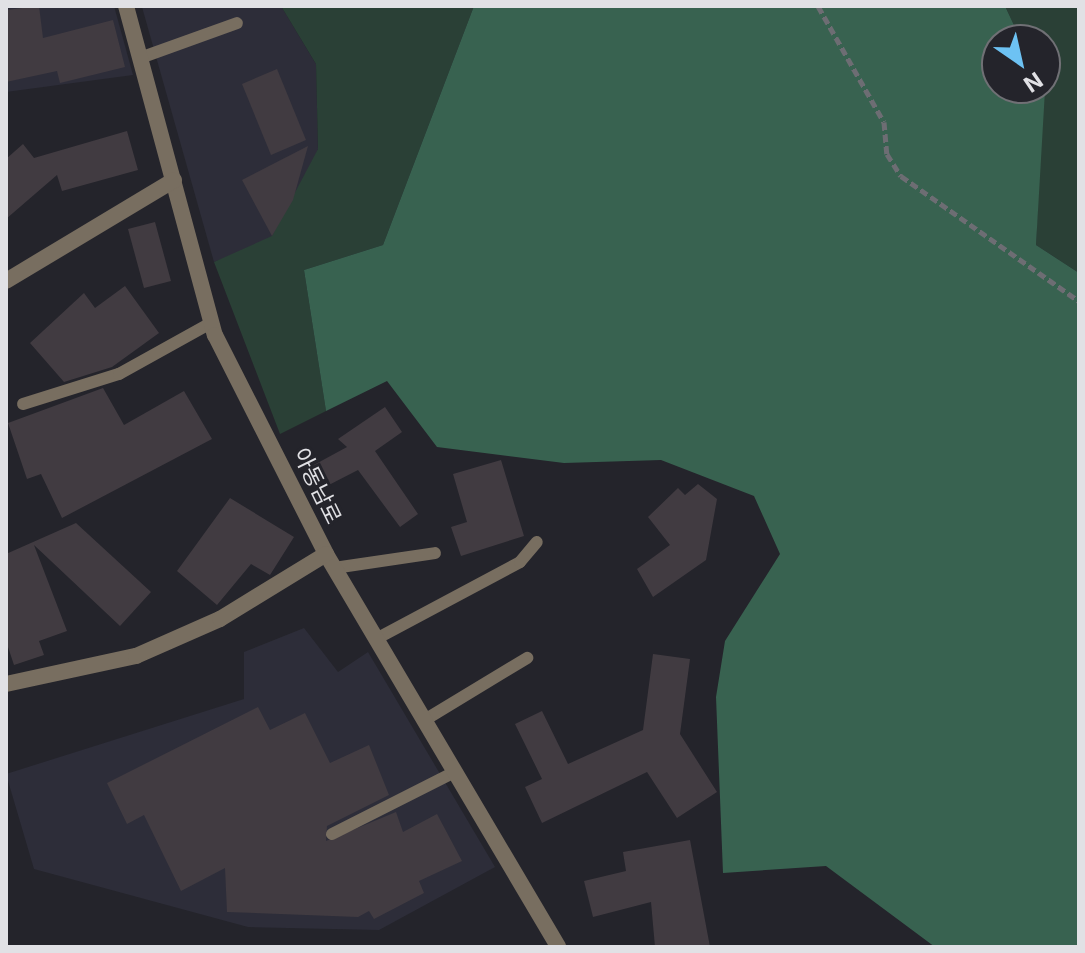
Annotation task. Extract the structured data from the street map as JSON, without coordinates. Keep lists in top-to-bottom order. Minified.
{"streets":{"street":["아동남로"]},"north":"bottom right"}
